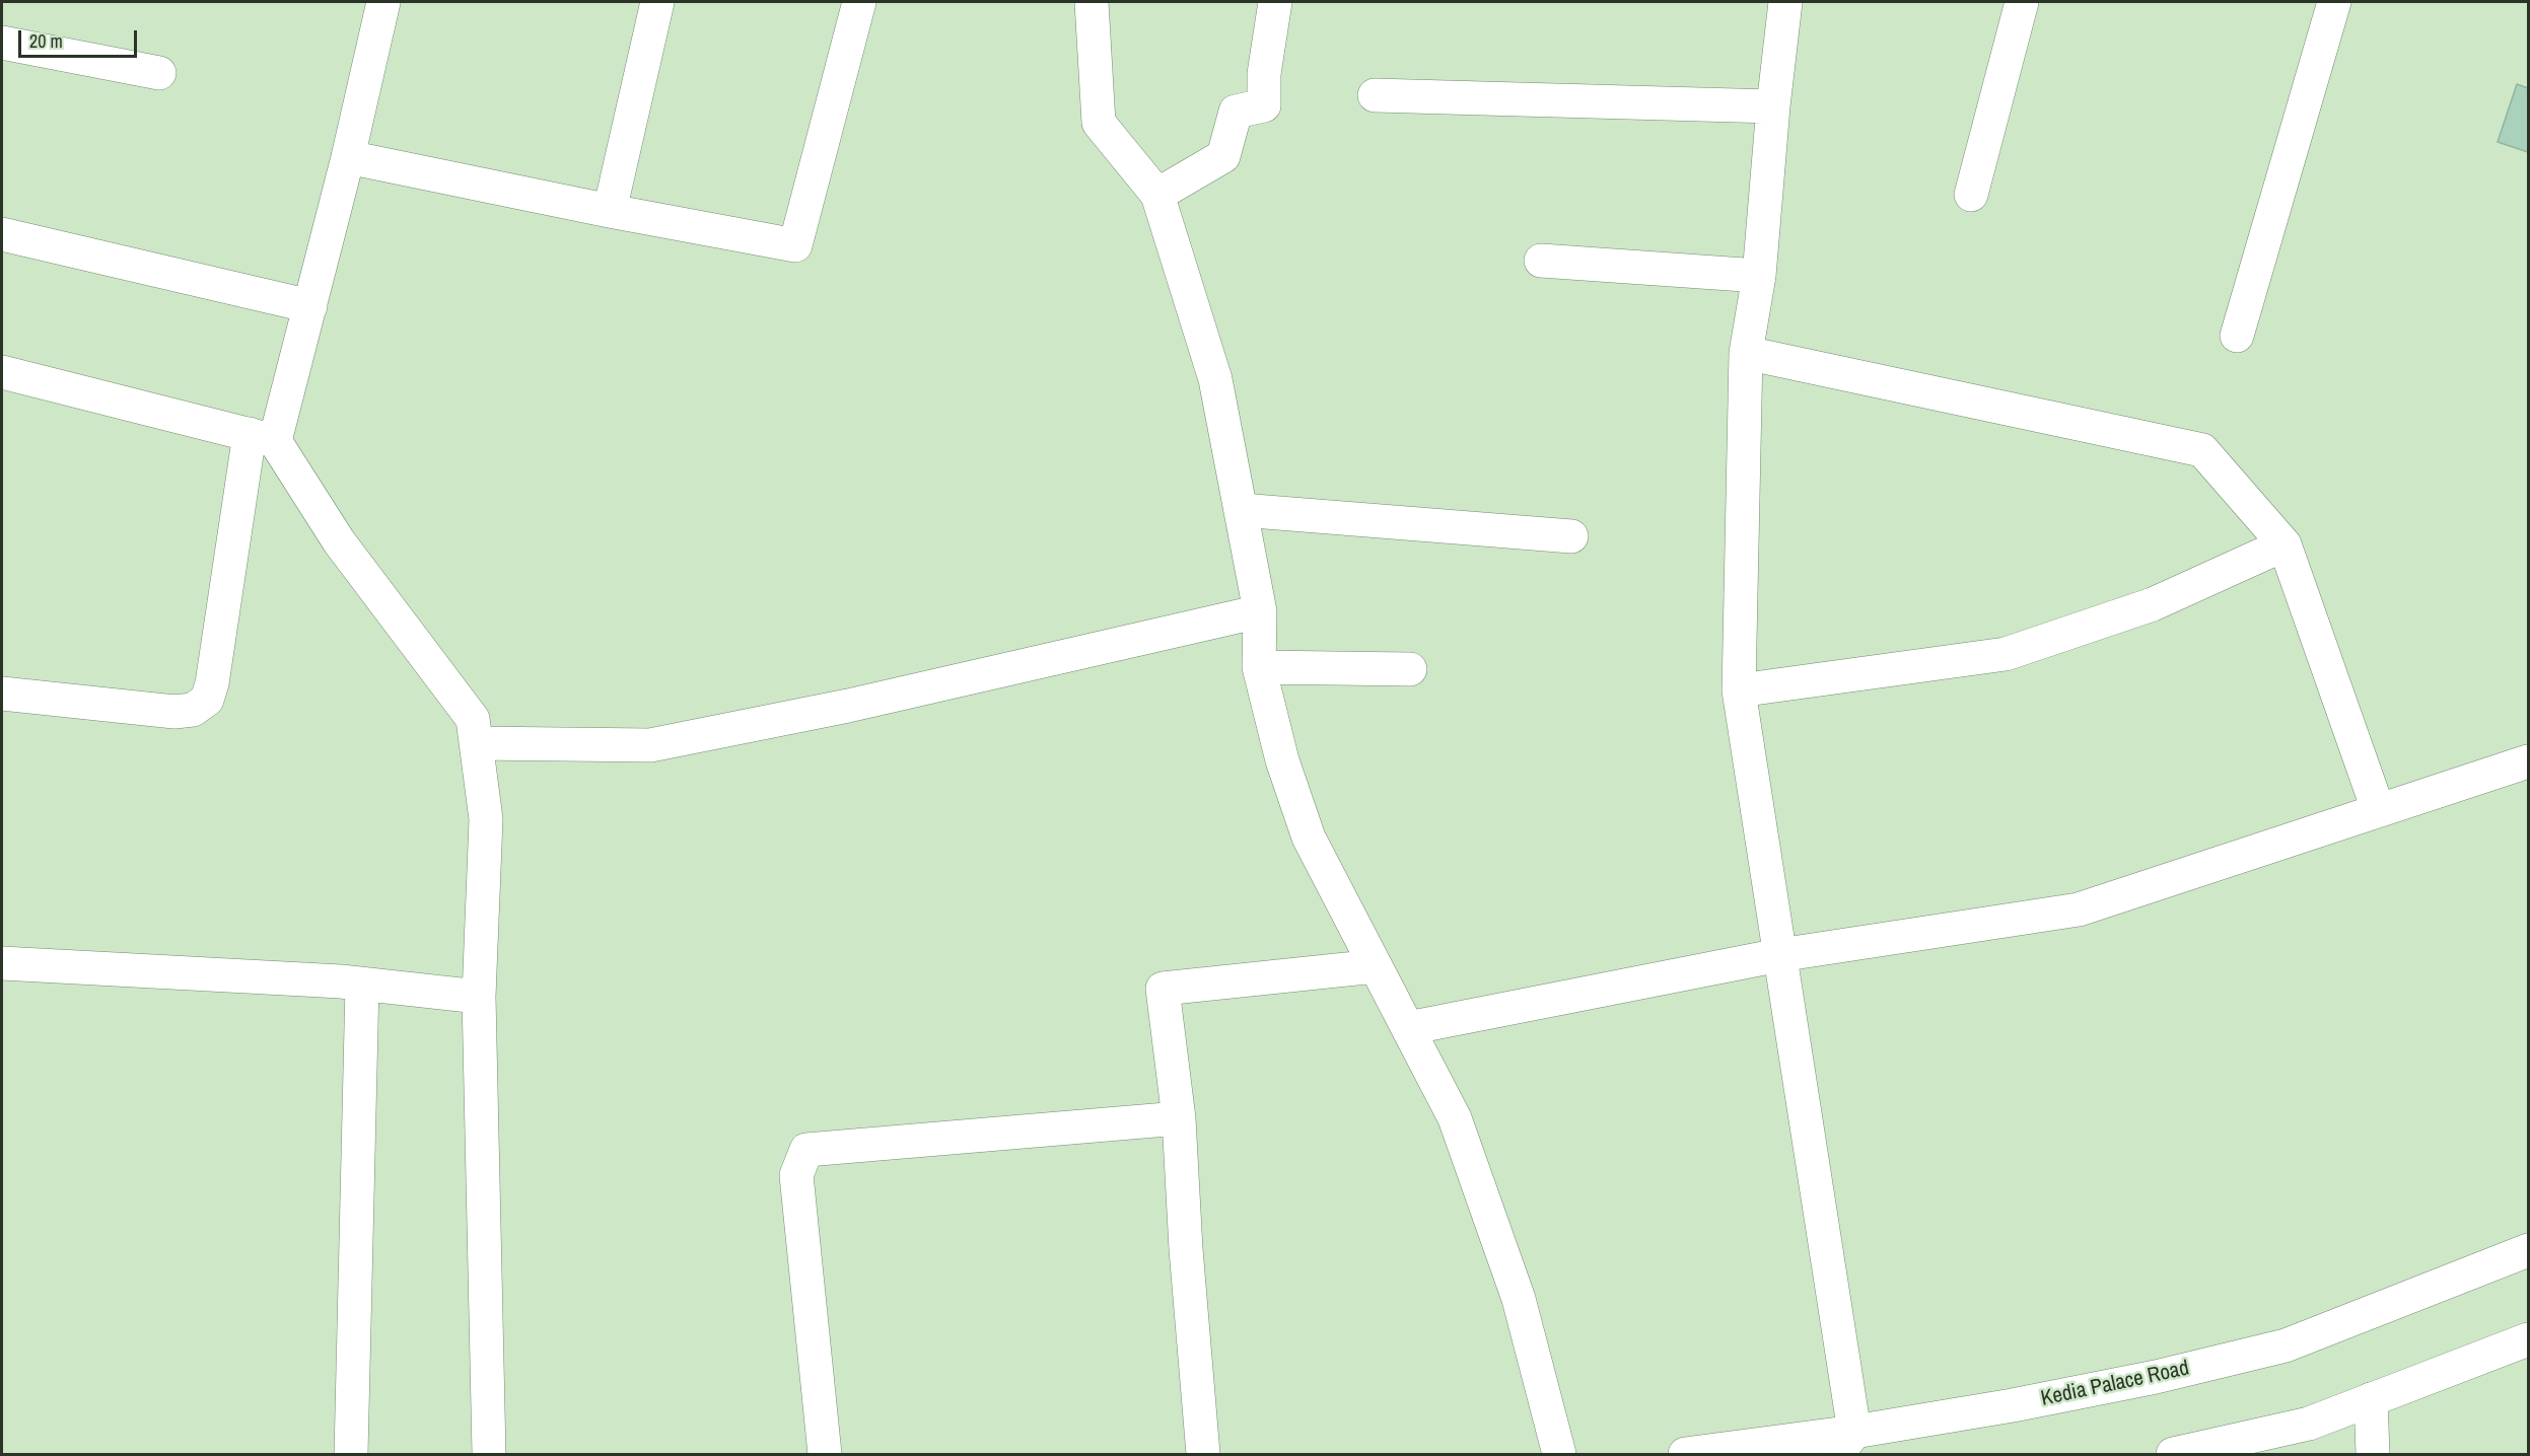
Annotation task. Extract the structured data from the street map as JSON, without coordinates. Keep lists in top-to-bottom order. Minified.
{"streets":{"street":["Kedia Palace Road"]},"scale_bar":"20 m"}
